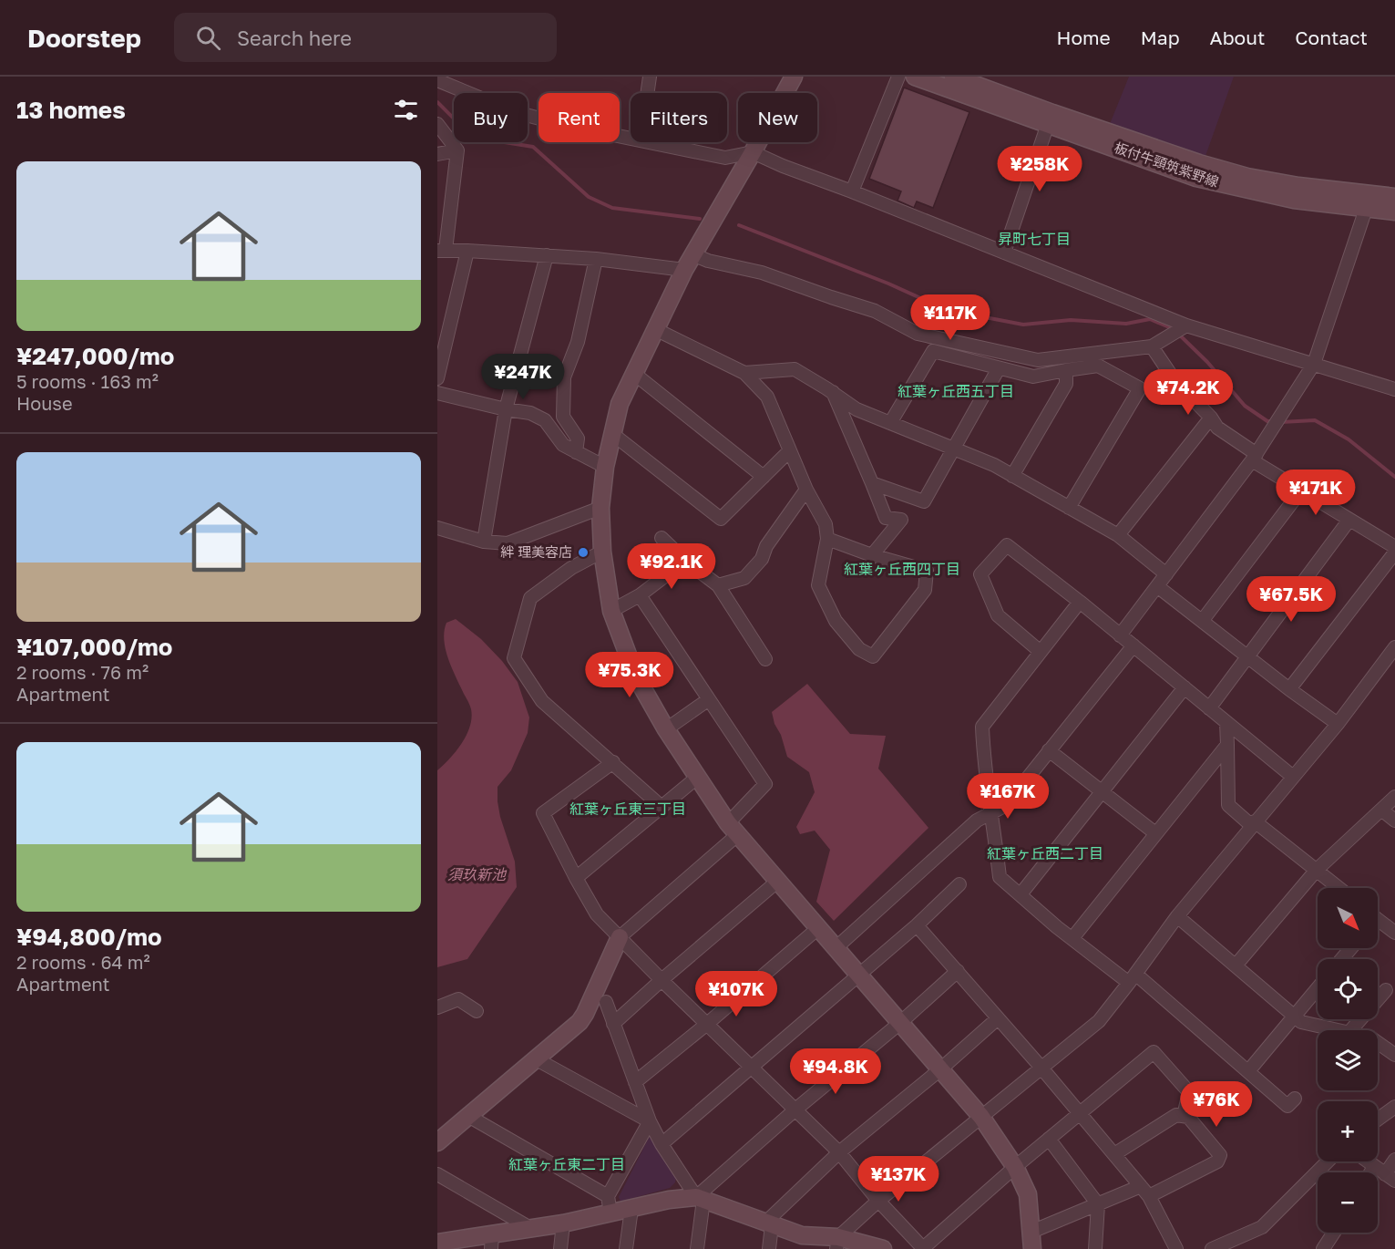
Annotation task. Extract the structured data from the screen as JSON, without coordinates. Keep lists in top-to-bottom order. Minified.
{"streets":{"street":["板付牛頸筑紫野線"]},"districts":["昇町七丁目","紅葉ヶ丘西五丁目","紅葉ヶ丘西四丁目","紅葉ヶ丘東三丁目","紅葉ヶ丘西二丁目","紅葉ヶ丘東二丁目"],"water":["須玖新池"],"places":["絆 理美容店"],"north":"bottom right","page":{"header":"Doorstep","search":"Search here","nav":["Home","Map","About","Contact"],"heading":"13 homes","chip":["Buy","Rent","Filters","New"],"list":[{"name":"¥247,000/mo","note":"5 rooms · 163 m² · House"},{"name":"¥107,000/mo","note":"2 rooms · 76 m² · Apartment"},{"name":"¥94,800/mo","note":"2 rooms · 64 m² · Apartment"}],"price":["¥258K","¥117K","¥247K","¥74.2K","¥171K","¥92.1K","¥67.5K","¥75.3K","¥167K","¥107K","¥94.8K","¥76K","¥137K"],"map_buttons":["+","−"]}}
